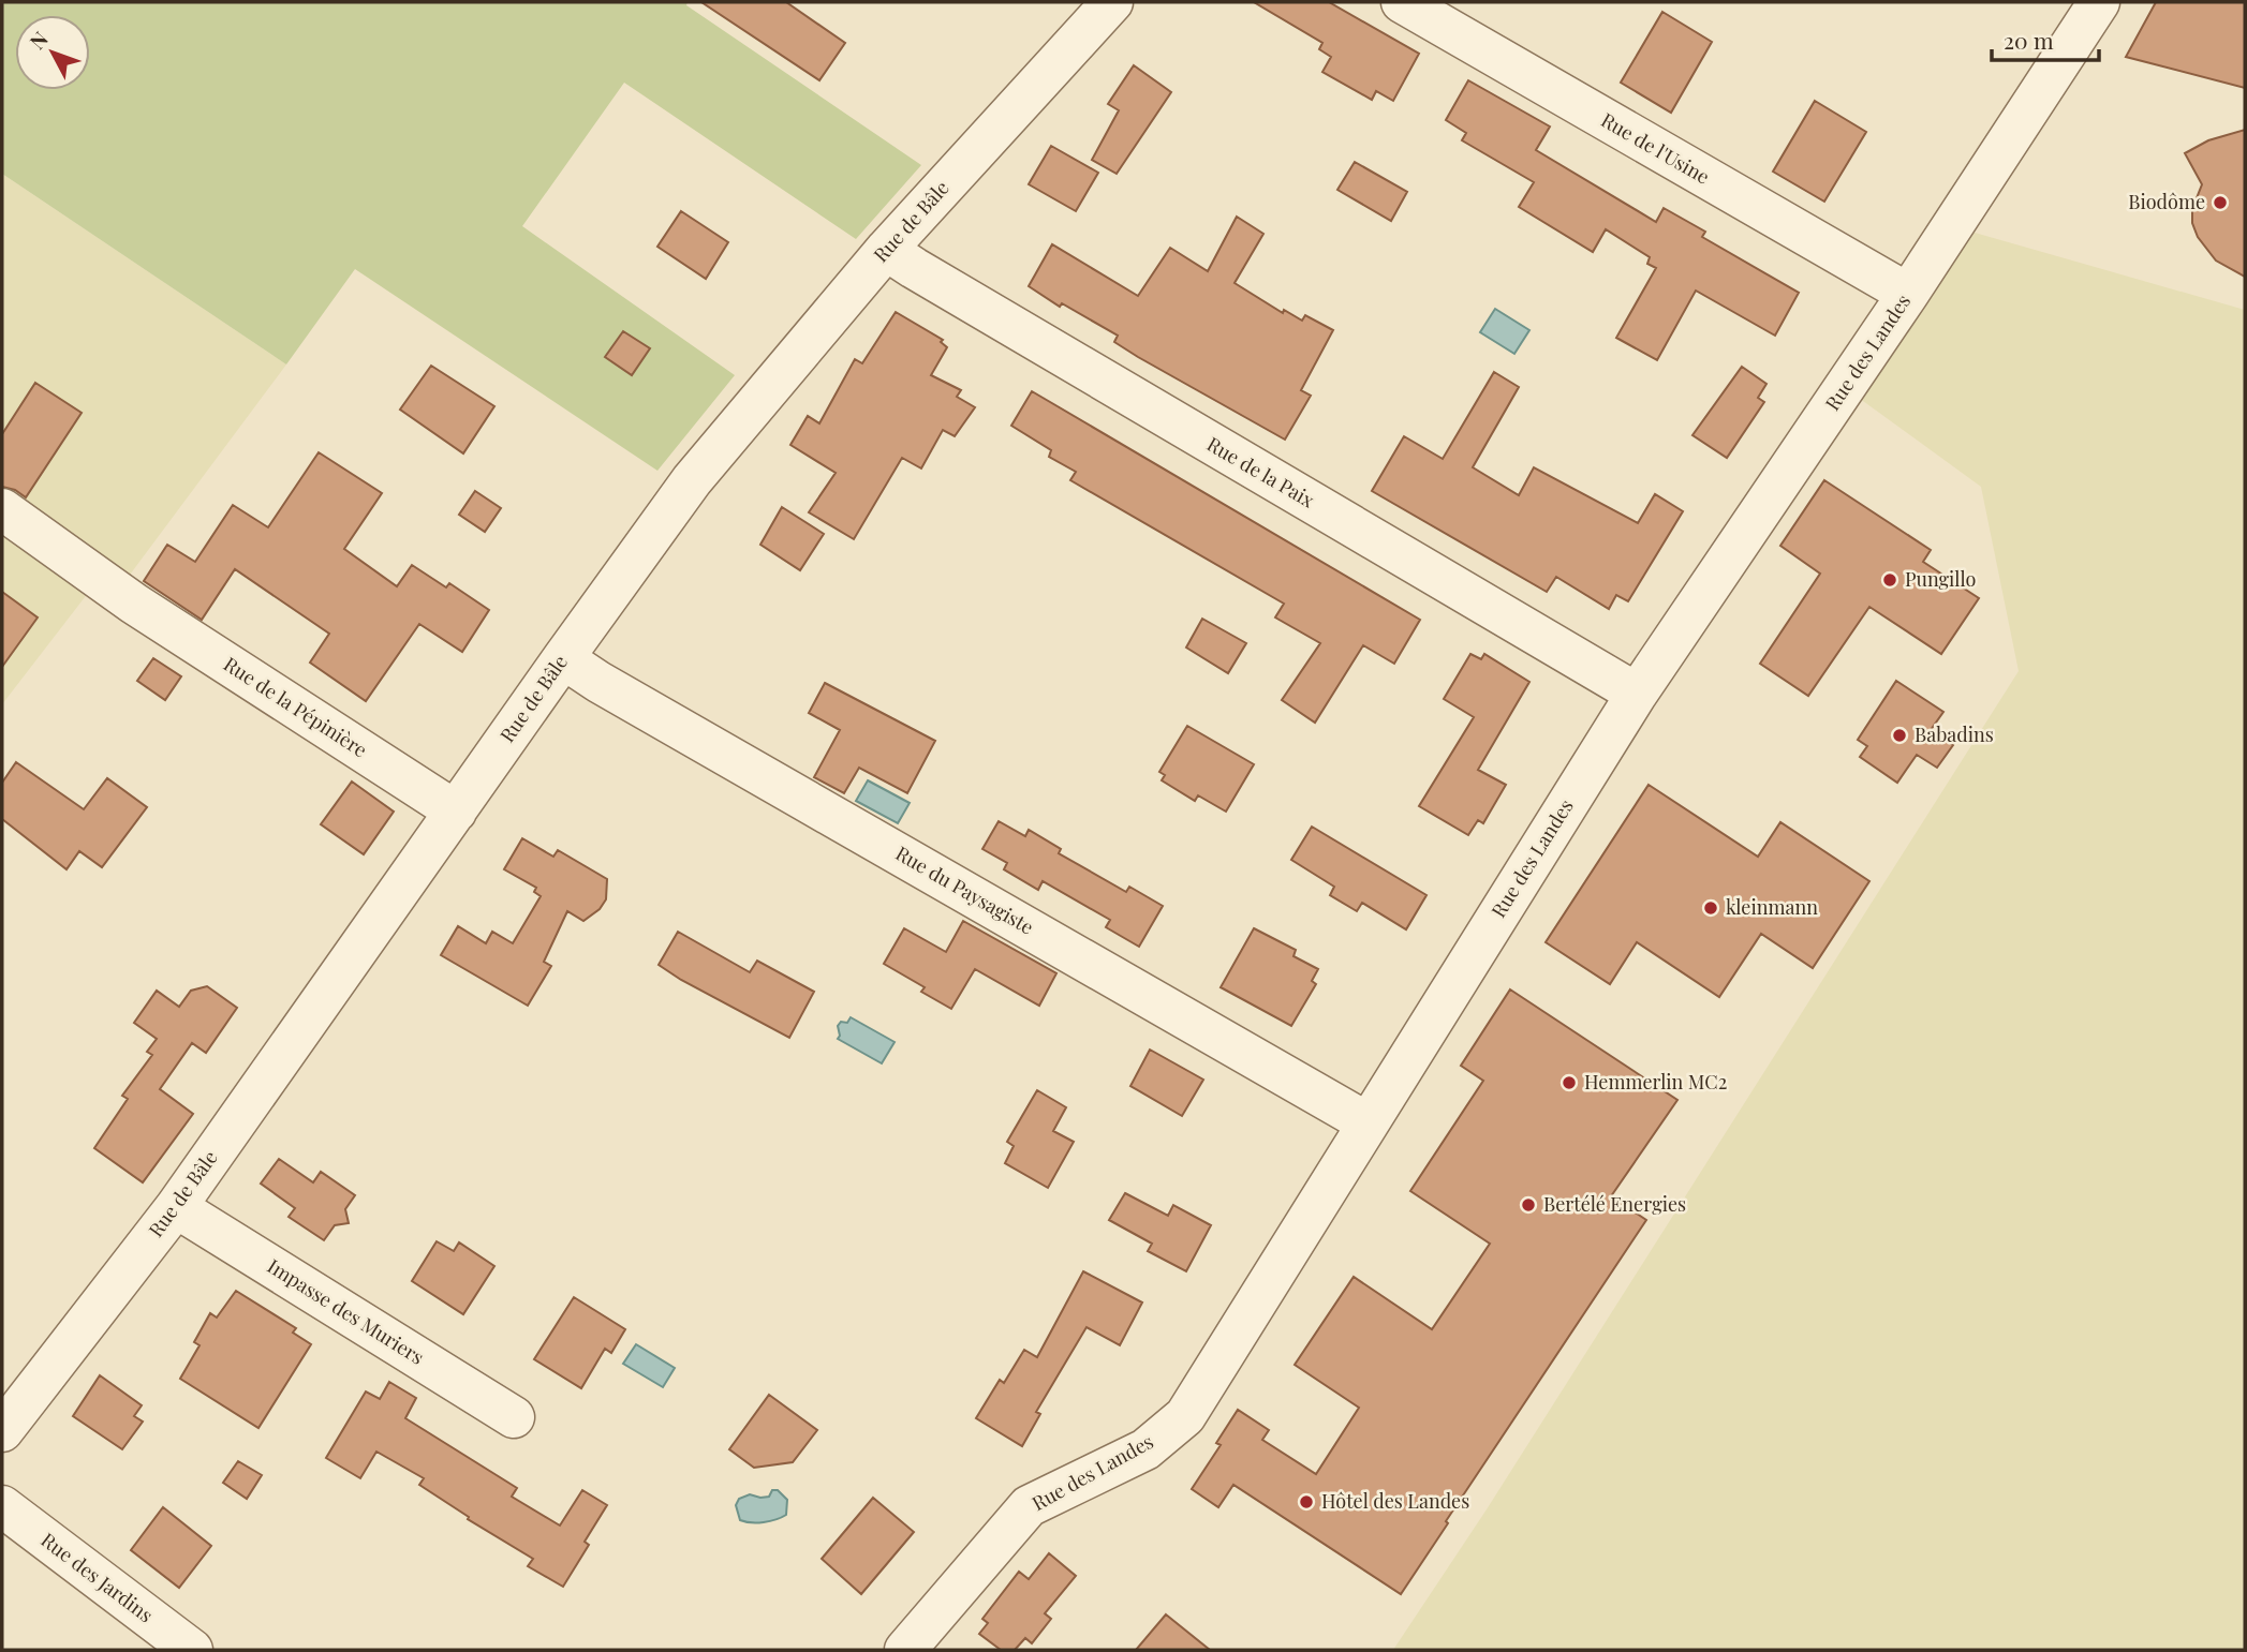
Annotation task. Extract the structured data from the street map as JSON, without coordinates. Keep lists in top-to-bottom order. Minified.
{"streets":{"street":["Rue de l'Usine","Rue de Bâle","Rue des Landes","Rue de la Paix","Rue de la Pépinière","Rue du Paysagiste","Impasse des Muriers","Rue des Jardins"]},"crossings":[["Rue de l'Usine","Rue des Landes"],["Rue de Bâle","Rue de la Paix"],["Rue de Bâle","Rue de la Pépinière"],["Rue de Bâle","Rue du Paysagiste"],["Rue de Bâle","Impasse des Muriers"],["Rue des Landes","Rue de la Paix"],["Rue des Landes","Rue du Paysagiste"]],"places":["Biodôme","Pungillo","Babadins","kleinmann","Hemmerlin MC2","Bertélé Energies","Hôtel des Landes"],"scale_bar":"20 m","north":"top left"}
